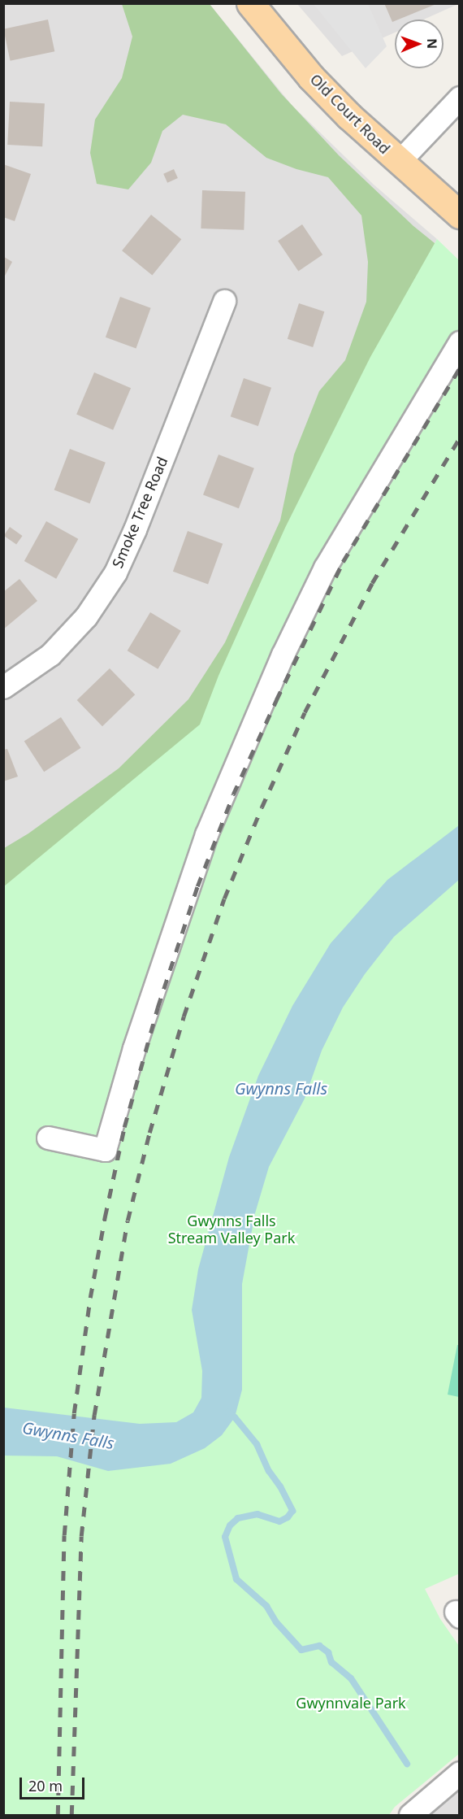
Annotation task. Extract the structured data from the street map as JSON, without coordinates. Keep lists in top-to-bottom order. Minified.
{"streets":{"main road":["Old Court Road"],"street":["Smoke Tree Road"]},"water":["Gwynns Falls"],"parks":["Gwynns Falls Stream Valley Park","Gwynnvale Park"],"scale_bar":"20 m","north":"right"}
